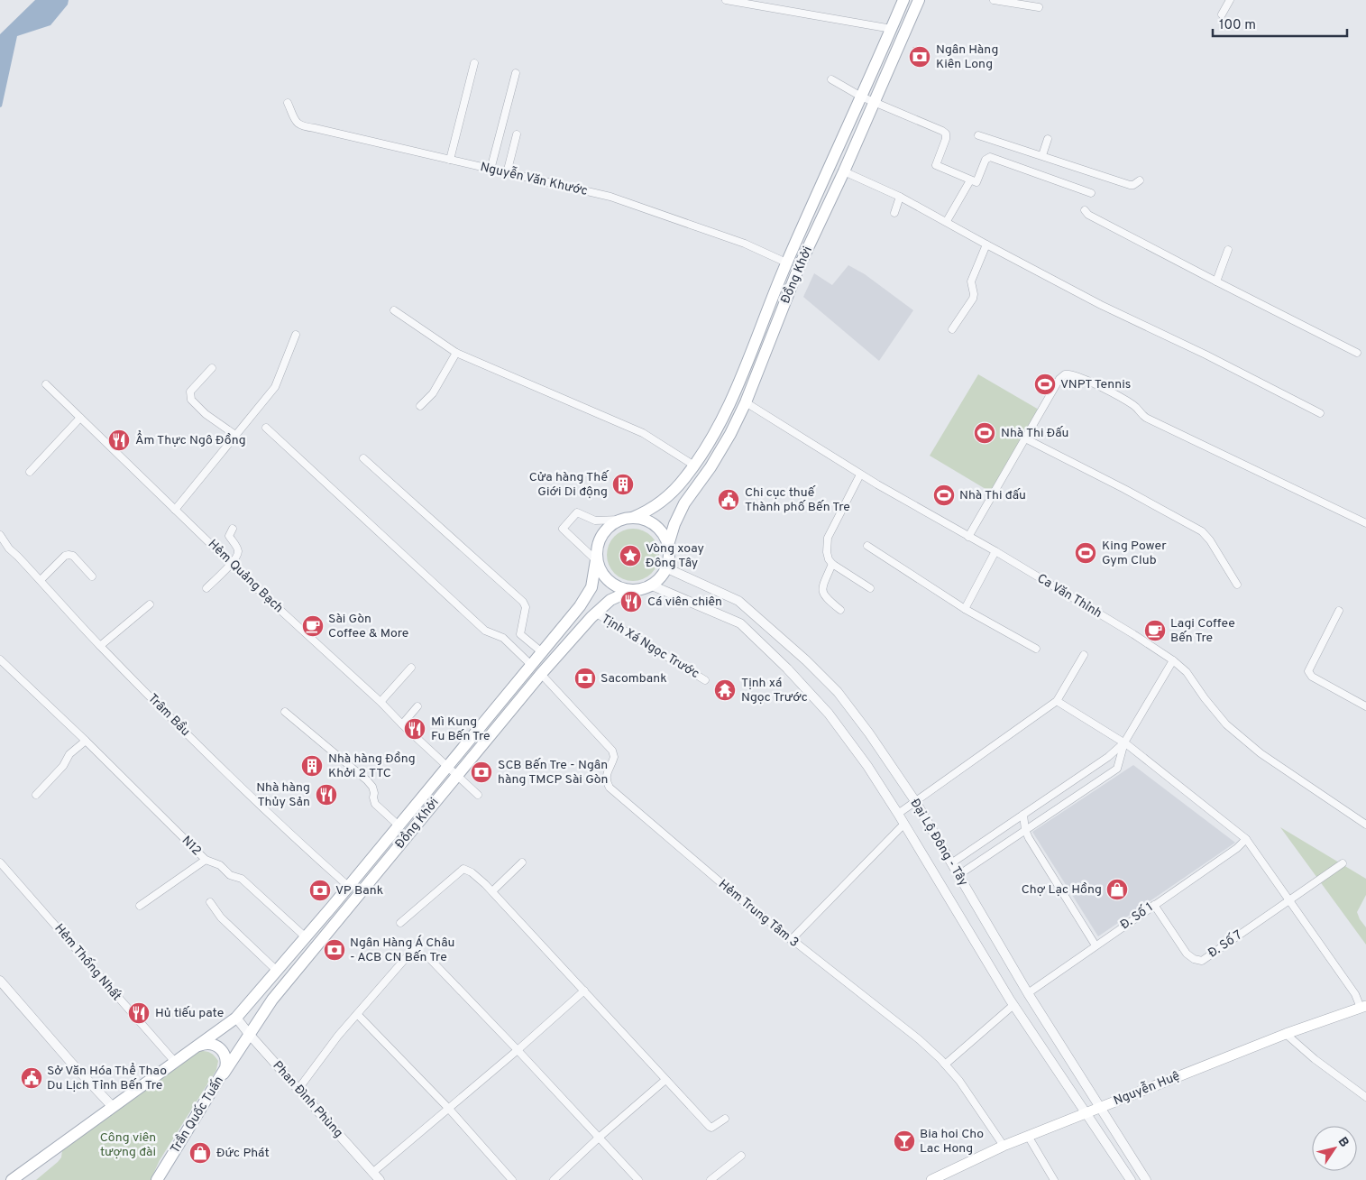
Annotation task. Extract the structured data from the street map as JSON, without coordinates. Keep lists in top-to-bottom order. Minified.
{"streets":{"main road":["Đồng Khởi","Nguyễn Huệ","Trần Quốc Tuấn"],"street":["Nguyễn Văn Khước","Hẻm Quảng Bạch","Ca Văn Thỉnh","Tịnh Xá Ngọc Trước","Trâm Bầu","Đại Lộ Đông - Tây","N12","Hẻm Trung Tâm 3","Đ. Số 1","Đ. Số 7","Hẻm Thống Nhất","Phan Đình Phùng"]},"crossings":[["Nguyễn Văn Khước","Đồng Khởi"],["Đồng Khởi","Hẻm Quảng Bạch"],["Đồng Khởi","Ca Văn Thỉnh"],["Đồng Khởi","Tịnh Xá Ngọc Trước"],["Đồng Khởi","Trâm Bầu"],["Đồng Khởi","Đại Lộ Đông - Tây"],["Đồng Khởi","N12"],["Đồng Khởi","Hẻm Trung Tâm 3"],["Đồng Khởi","Hẻm Thống Nhất"],["Đồng Khởi","Phan Đình Phùng"],["Đồng Khởi","Trần Quốc Tuấn"],["Đại Lộ Đông - Tây","Đ. Số 1"],["Đại Lộ Đông - Tây","Nguyễn Huệ"],["Hẻm Trung Tâm 3","Nguyễn Huệ"],["Đ. Số 1","Đ. Số 7"]],"parks":["Công viên tượng đài"],"places":{"bank":["Ngân Hàng Kiên Long","Sacombank","SCB Bến Tre - Ngân hàng TMCP Sài Gòn","VP Bank","Ngân Hàng Á Châu - ACB CN Bến Tre"],"sports":["VNPT Tennis","Nhà Thi Đấu","Nhà Thi đấu","King Power Gym Club"],"restaurant":["Ẩm Thực Ngô Đồng","Cá viên chiên","Mì Kung Fu Bến Tre","Nhà hàng Thủy Sản","Hủ tiếu pate"],"building":["Cửa hàng Thế Giới Di động","Nhà hàng Đồng Khởi 2 TTC"],"public building":["Chi cục thuế Thành phố Bến Tre","Sở Văn Hóa Thể Thao Du Lịch Tỉnh Bến Tre"],"place":["Vòng xoay Đông Tây"],"cafe":["Sài Gòn Coffee & More","Lagi Coffee Bến Tre"],"temple":["Tịnh xá Ngọc Trước"],"shop":["Chợ Lạc Hồng","Đức Phát"],"bar":["Bia hoi Cho Lac Hong"]},"scale_bar":"100 m","north":"top right"}
